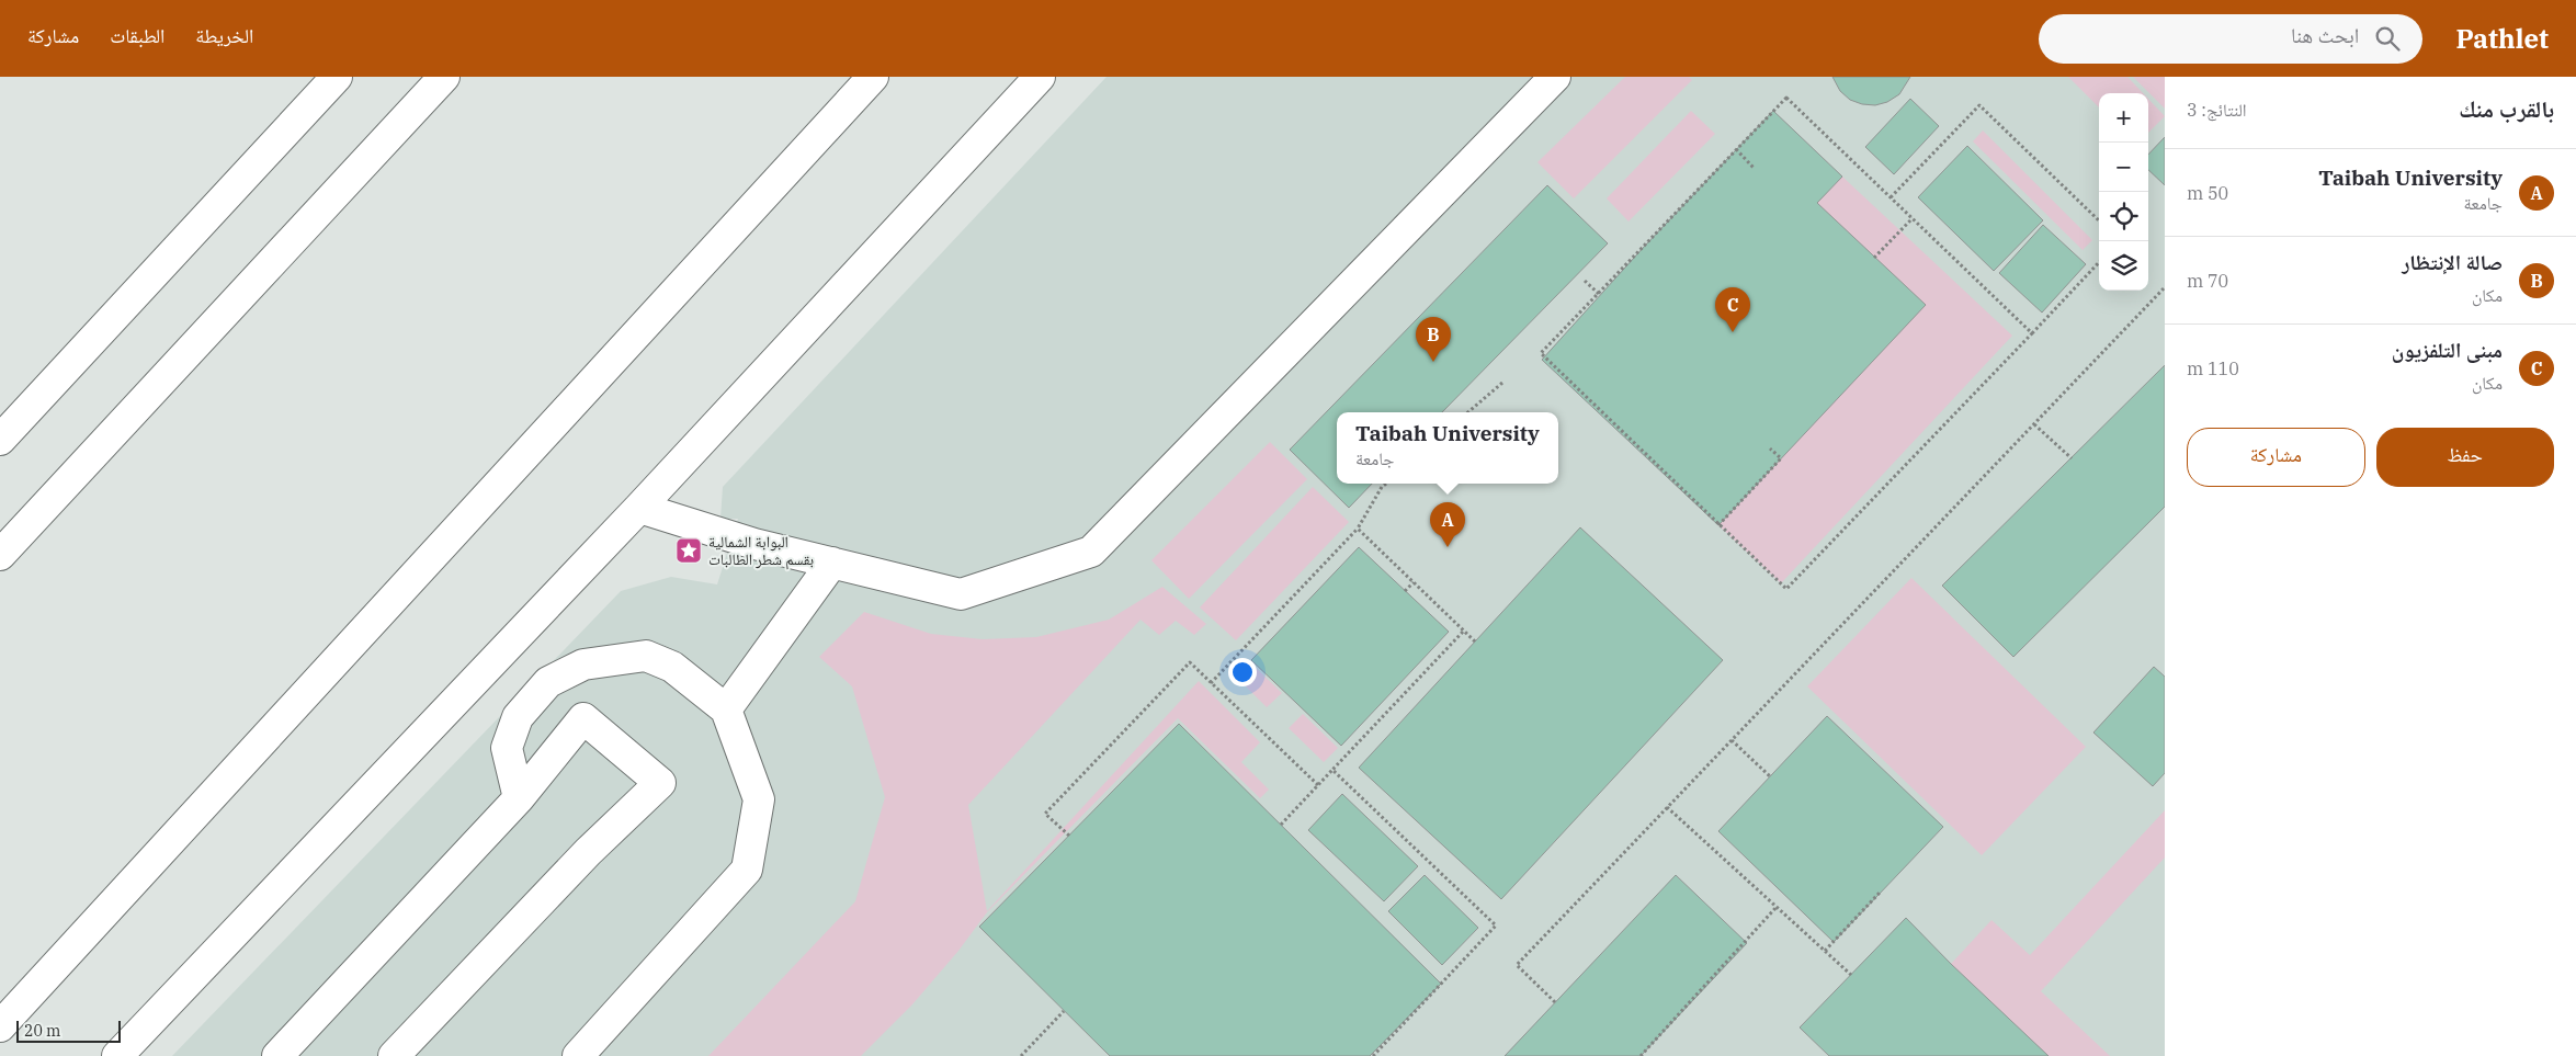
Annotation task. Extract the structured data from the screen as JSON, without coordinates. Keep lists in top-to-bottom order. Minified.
{"places":{"place":["البوابة الشمالية بقسم شطر الطالبات"]},"scale_bar":"20 m","page":{"header":"Pathlet","search":"ابحث هنا","nav":["الخريطة","الطبقات","مشاركة"],"heading":["بالقرب منك","النتائج: 3"],"map_buttons":["+","−"],"list":[{"mark":"A","name":"Taibah University","note":"جامعة","value":"50 m"},{"mark":"B","name":"صالة الإنتظار","note":"مكان","value":"70 m"},{"mark":"C","name":"مبنى التلفزيون","note":"مكان","value":"110 m"}],"pins":["C","B","A"],"buttons":["حفظ","مشاركة"],"popup":["Taibah University","جامعة"],"scale":"20 m"}}
